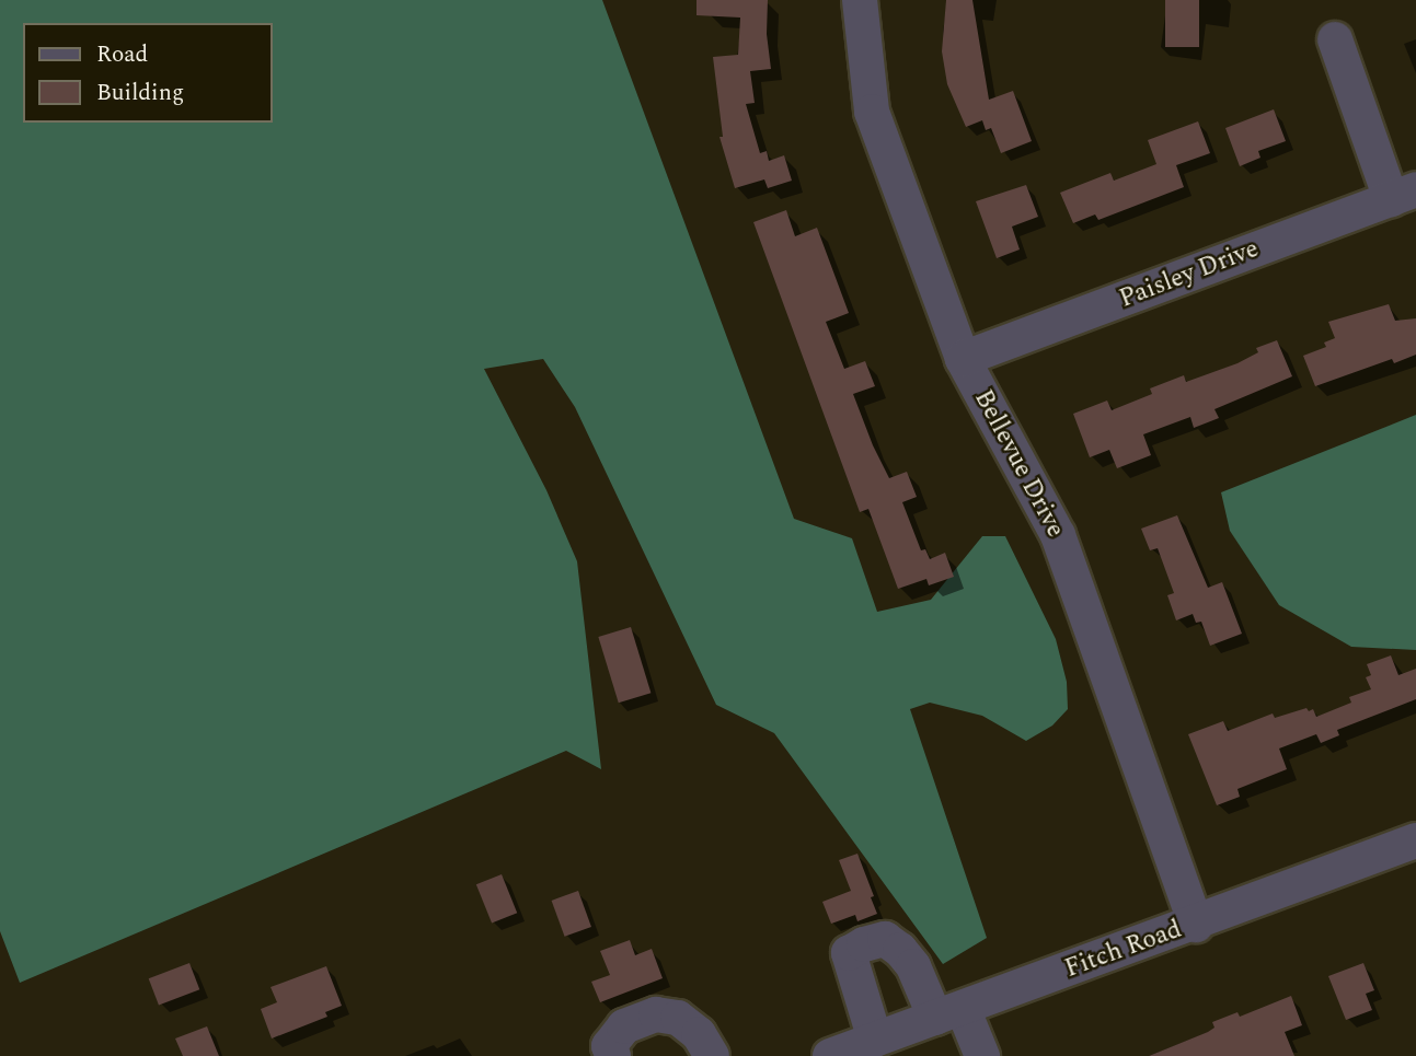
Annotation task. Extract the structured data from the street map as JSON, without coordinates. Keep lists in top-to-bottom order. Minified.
{"streets":{"street":["Paisley Drive","Bellevue Drive","Fitch Road"]},"crossings":[["Paisley Drive","Bellevue Drive"],["Bellevue Drive","Fitch Road"]],"legend":["Road","Building"]}
